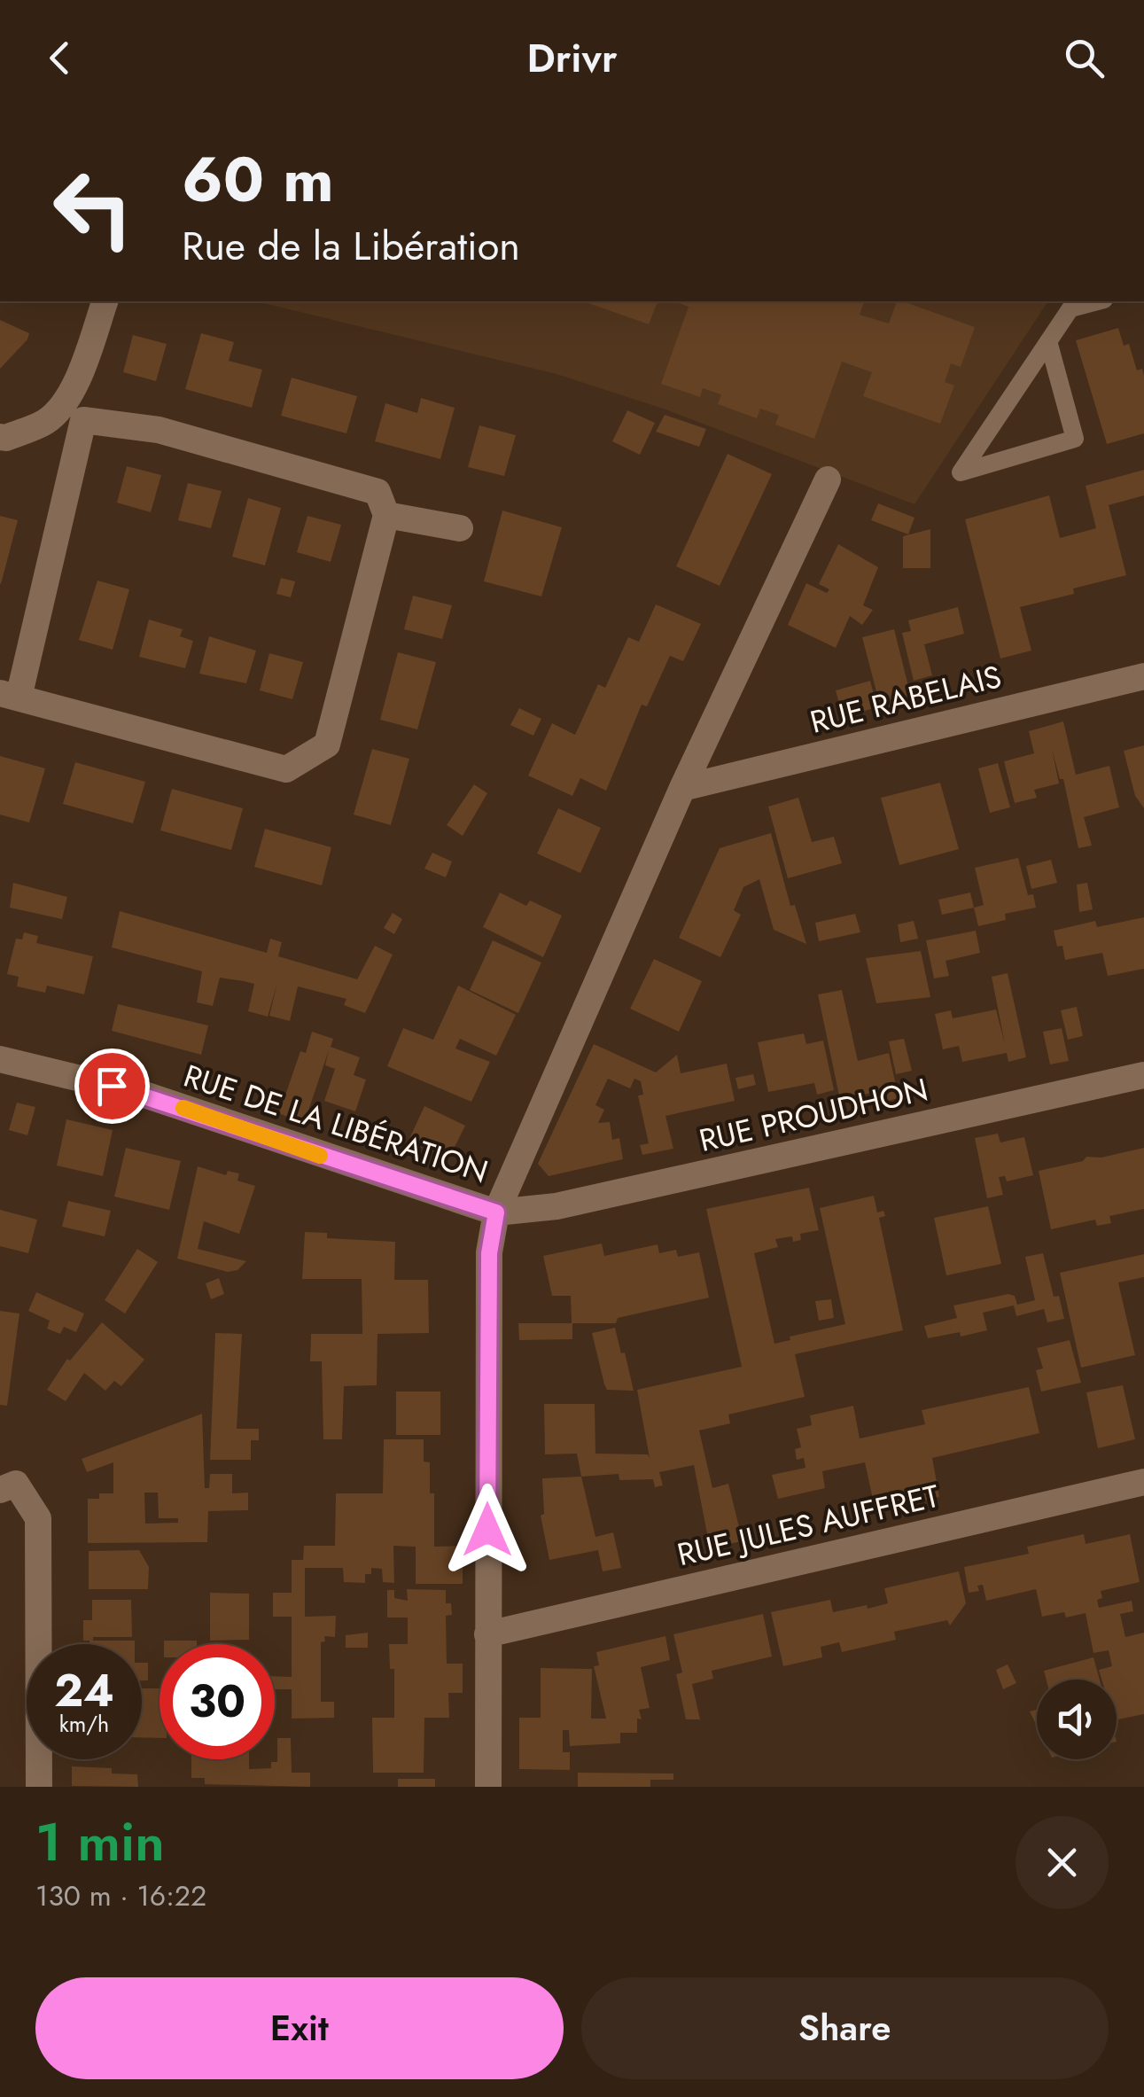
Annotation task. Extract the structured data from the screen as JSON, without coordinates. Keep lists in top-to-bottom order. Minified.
{"streets":{"street":["RUE RABELAIS","RUE PROUDHON","RUE DE LA LIBÉRATION","RUE JULES AUFFRET"]},"crossings":[["RUE PROUDHON","RUE DE LA LIBÉRATION"]],"page":{"header":"Drivr","turn":["60 m","Rue de la Libération"],"speed":"24 km/h","limit":"30","heading":["1 min","130 m · 16:22"],"buttons":["Exit","Share"]}}
